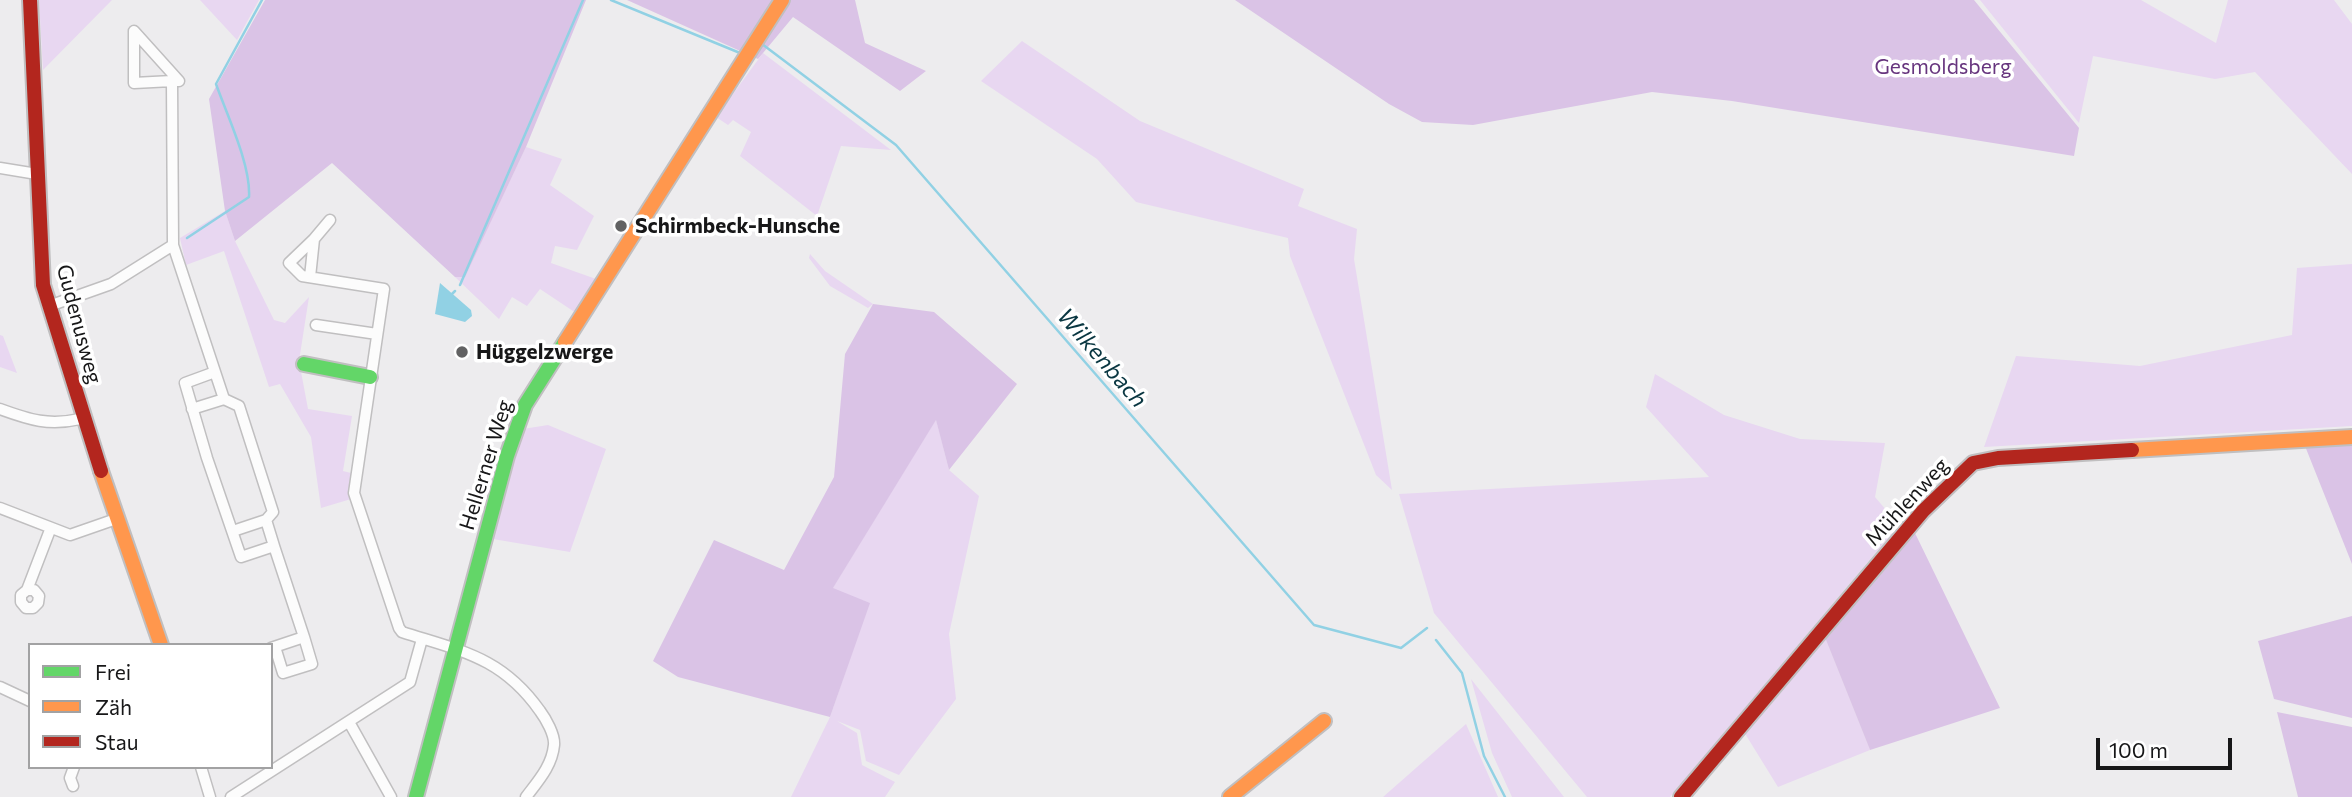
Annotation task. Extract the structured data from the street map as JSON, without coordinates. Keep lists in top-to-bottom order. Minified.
{"streets":{"street":["Gudenusweg","Hellerner Weg","Mühlenweg"]},"water":["Wilkenbach"],"parks":["Gesmoldsberg"],"places":["Schirmbeck-Hunsche","Hüggelzwerge"],"legend":["Frei","Zäh","Stau"],"scale_bar":"100 m"}
